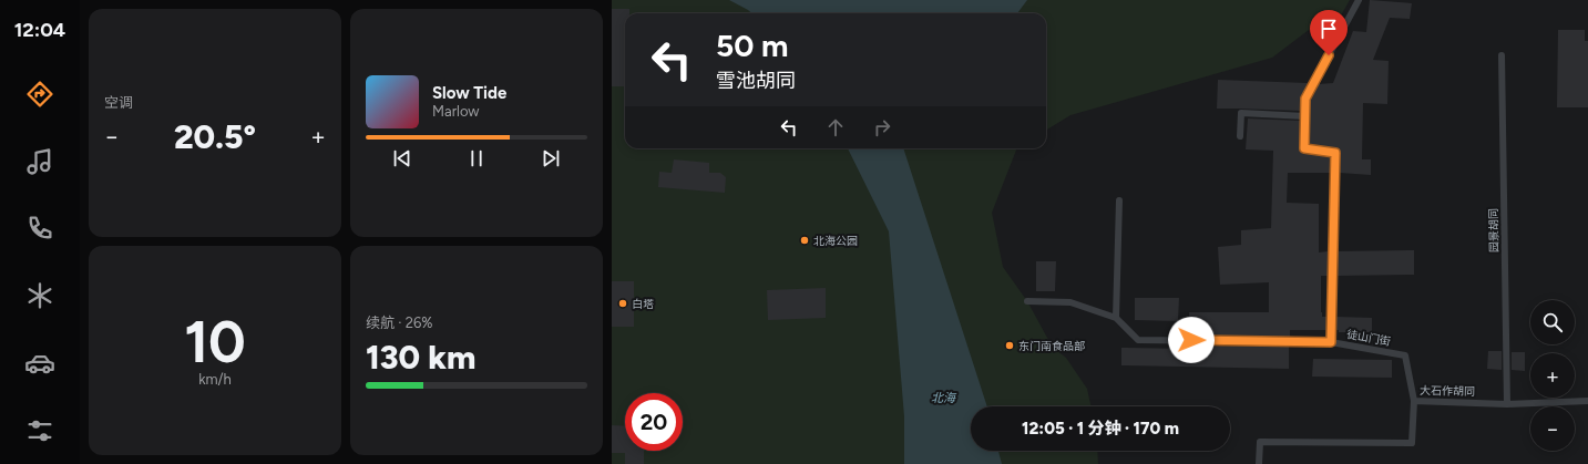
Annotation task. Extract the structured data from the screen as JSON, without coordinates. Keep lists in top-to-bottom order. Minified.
{"streets":{"lane":["园景胡同","徒山门街","大石作胡同"]},"crossings":[["园景胡同","大石作胡同"],["徒山门街","大石作胡同"]],"water":["北海"],"places":["北海公园","白塔","东门南食品部"],"page":{"tabs":"12:04","tile":["空调",["10","km/h"],["续航 · 26%","130 km"]],"turn":["50 m","雪池胡同"],"song":["Slow Tide","Marlow"],"heat":["−","20.5°","+"],"map_buttons":["+","−"],"limit":"20","trip":"12:05 · 1 分钟 · 170 m"}}
